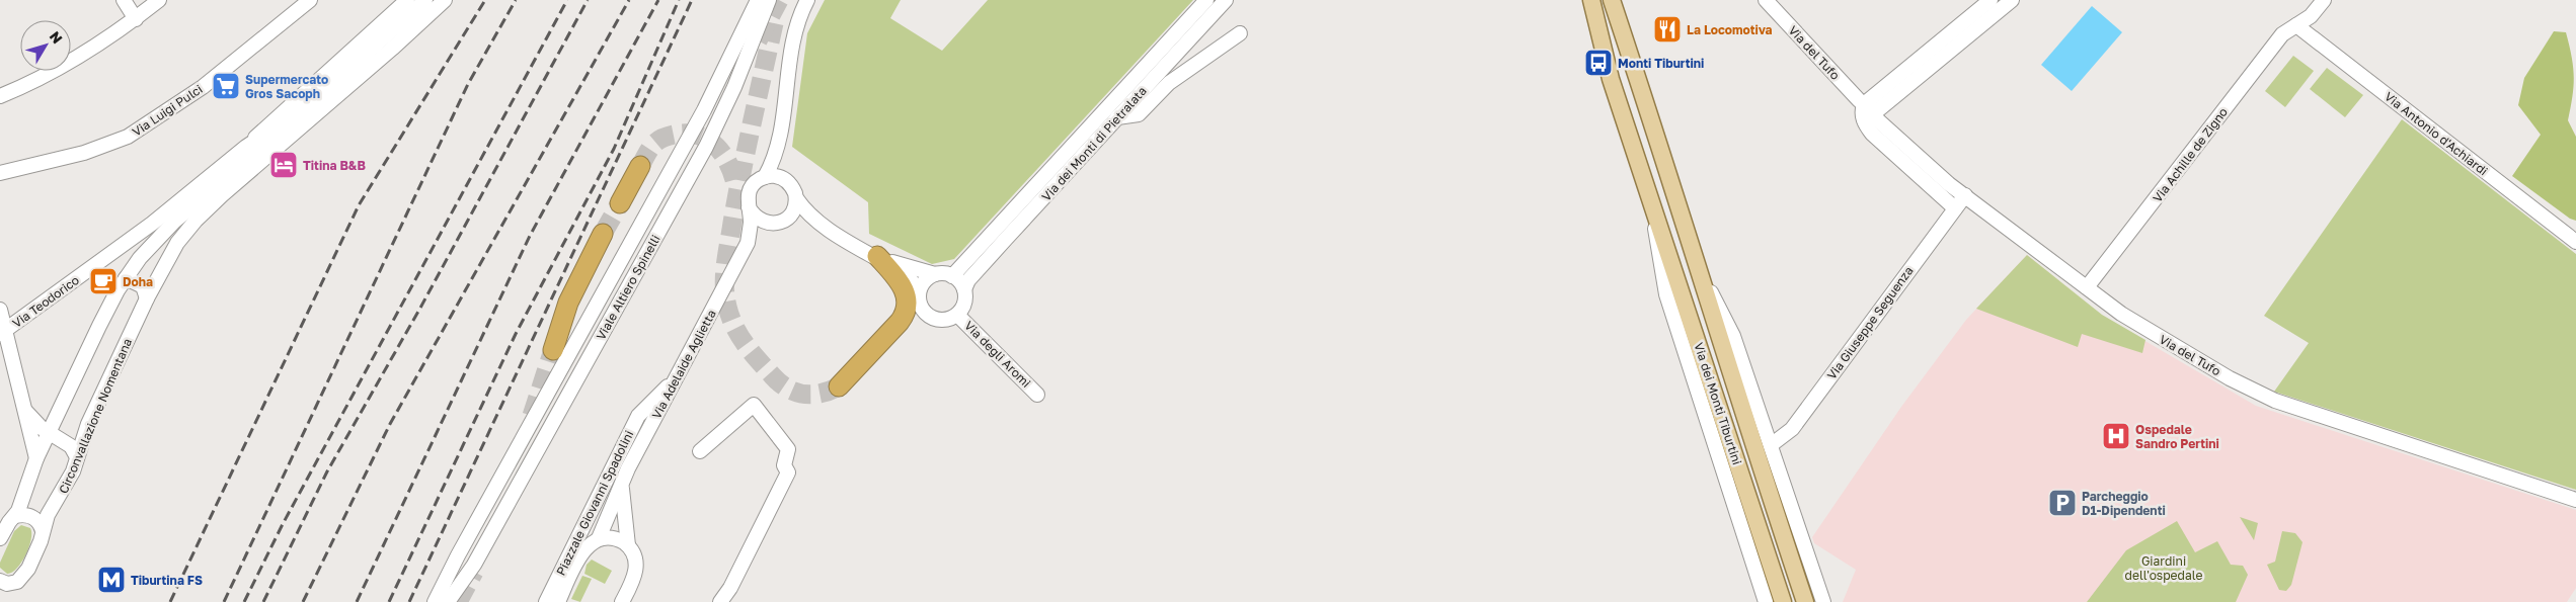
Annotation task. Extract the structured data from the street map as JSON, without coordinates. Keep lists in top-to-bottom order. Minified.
{"streets":{"main road":["Via dei Monti Tiburtini"],"street":["Via del Tufo","Via Luigi Pulci","Via Antonio d'Achiardi","Via dei Monti di Pietralata","Via Achille de Zigno","Viale Altiero Spinelli","Via Teodorico","Via Giuseppe Seguenza","Via degli Aromi","Via Adelaide Aglietta","Circonvallazione Nomentana","Piazzale Giovanni Spadolini"]},"crossings":[["Via del Tufo","Via Achille de Zigno"],["Via del Tufo","Via Giuseppe Seguenza"],["Via Antonio d'Achiardi","Via Achille de Zigno"],["Via dei Monti di Pietralata","Via degli Aromi"],["Via Giuseppe Seguenza","Via dei Monti Tiburtini"],["Via Adelaide Aglietta","Piazzale Giovanni Spadolini"]],"parks":["Giardini dell'ospedale"],"places":{"restaurant":["La Locomotiva"],"bus stop":["Monti Tiburtini"],"supermarket":["Supermercato Gros Sacoph"],"hotel":["Titina B&B"],"cafe":["Doha"],"hospital":["Ospedale Sandro Pertini"],"parking":["Parcheggio D1-Dipendenti"],"metro station":["Tiburtina FS"]},"north":"top right"}
